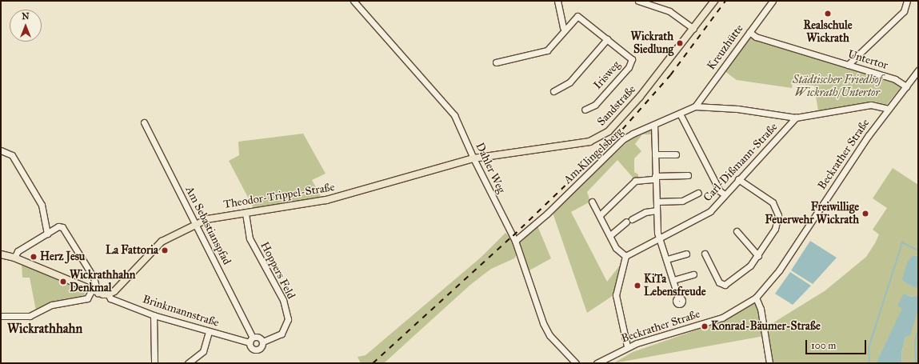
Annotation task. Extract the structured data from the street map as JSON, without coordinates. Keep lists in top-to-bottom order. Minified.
{"streets":{"main road":["Sandstraße","Theodor-Trippel-Straße"],"street":["Kreuzhütte","Untertor","Irisweg","Beckrather Straße","Am Klingelsberg","Carl-Dißmann-Straße","Dahler Weg","Am Sebastianspfad","Hoppers Feld","Brinkmannstraße"]},"crossings":[["Kreuzhütte","Untertor"],["Kreuzhütte","Am Klingelsberg"],["Untertor","Beckrather Straße"],["Sandstraße","Dahler Weg"],["Sandstraße","Theodor-Trippel-Straße"],["Beckrather Straße","Am Klingelsberg"],["Am Klingelsberg","Carl-Dißmann-Straße"],["Am Klingelsberg","Dahler Weg"],["Dahler Weg","Theodor-Trippel-Straße"],["Theodor-Trippel-Straße","Am Sebastianspfad"],["Theodor-Trippel-Straße","Hoppers Feld"],["Theodor-Trippel-Straße","Brinkmannstraße"],["Am Sebastianspfad","Hoppers Feld"],["Am Sebastianspfad","Brinkmannstraße"],["Hoppers Feld","Brinkmannstraße"]],"districts":["Wickrathhahn"],"parks":["Städtischer Friedhof Wickrath/Untertor"],"places":["Realschule Wickrath","Wickrath Siedlung","Freiwillige Feuerwehr Wickrath","La Fattoria","Herz Jesu","Wickrathhahn Denkmal","KiTa Lebensfreude","Konrad-Bäumer-Straße"],"scale_bar":"100 m","north":"top"}
